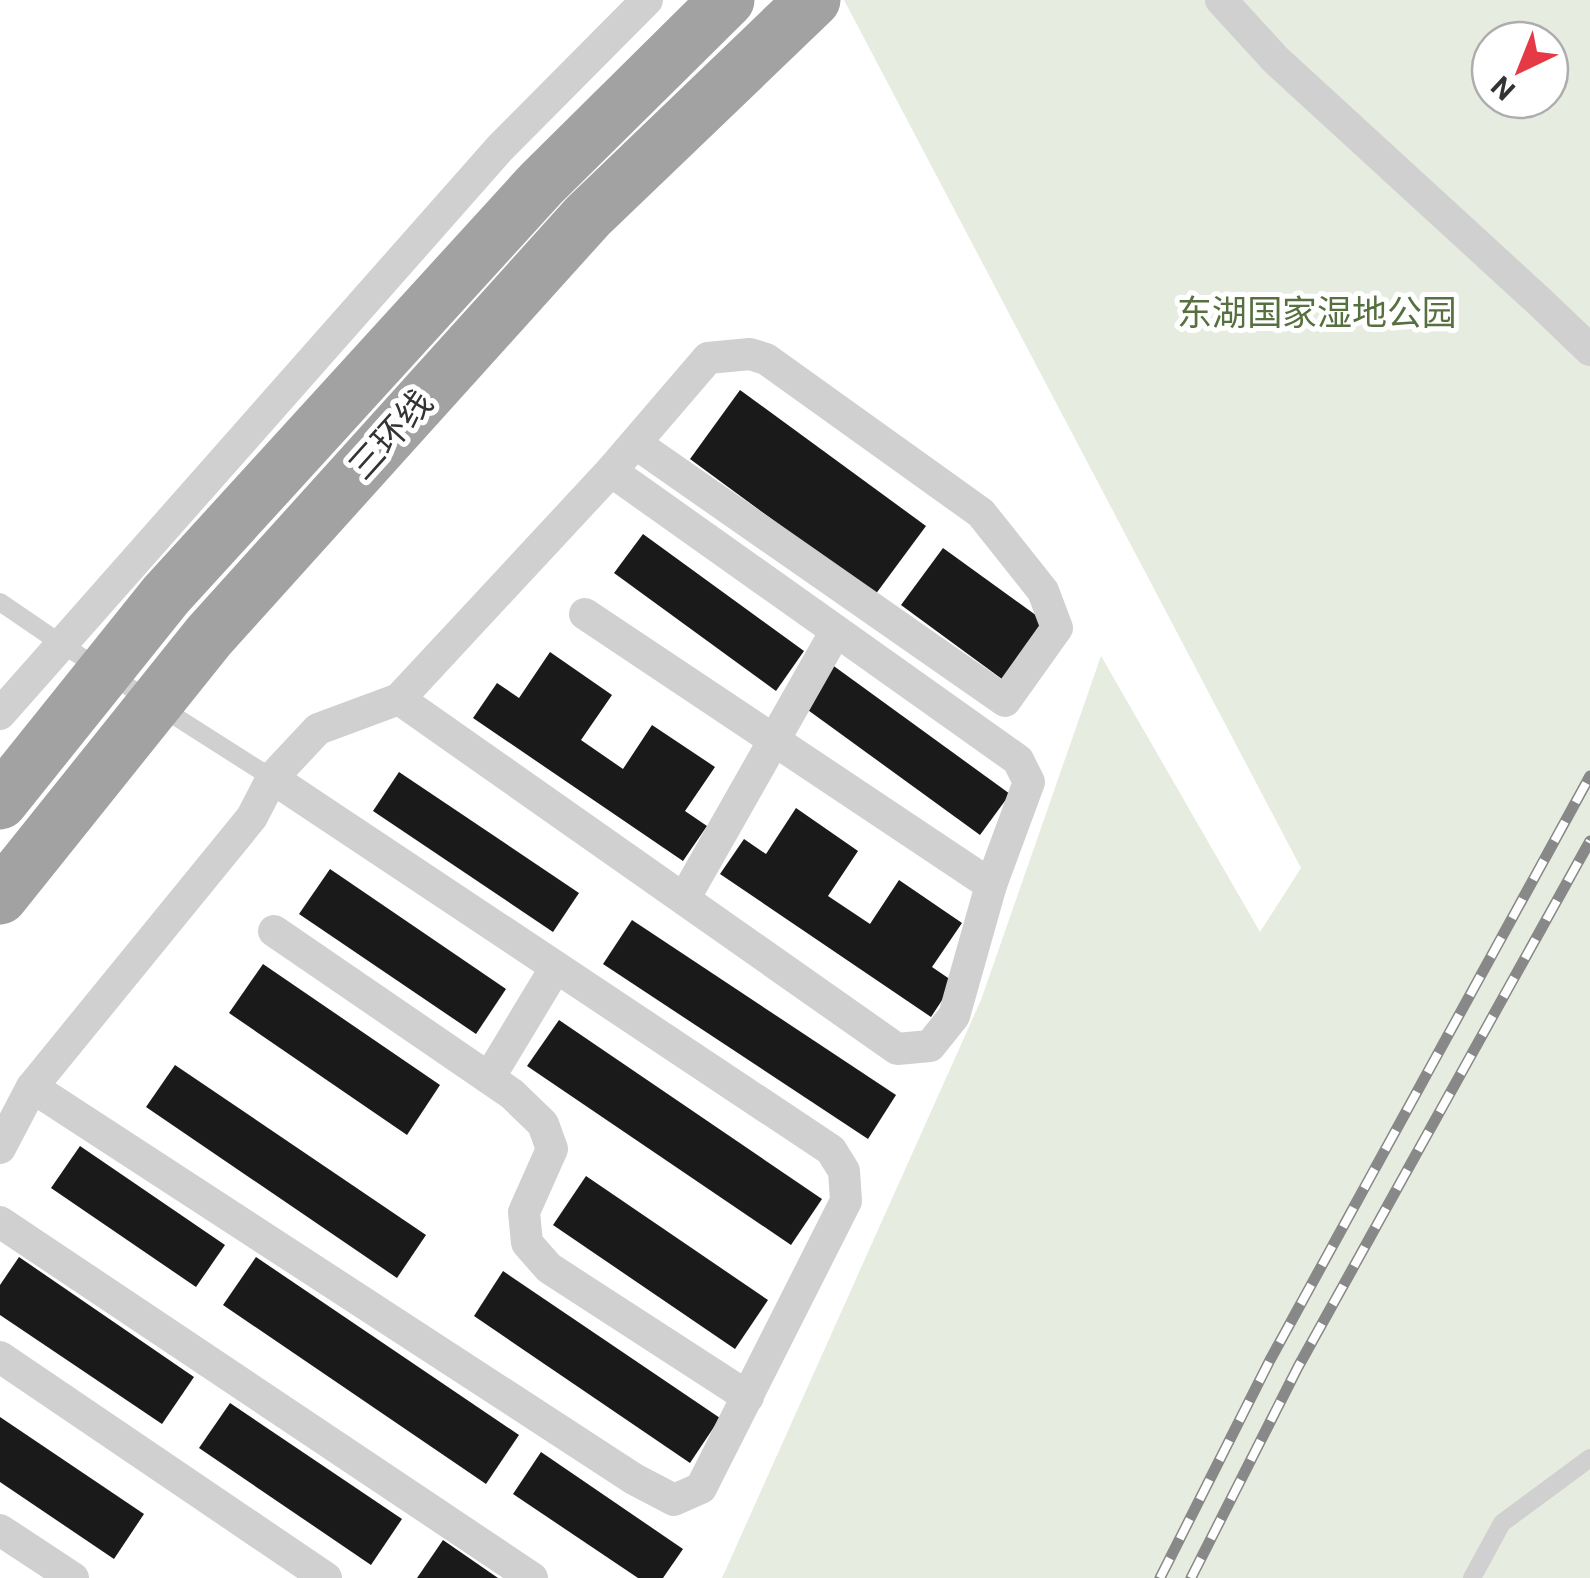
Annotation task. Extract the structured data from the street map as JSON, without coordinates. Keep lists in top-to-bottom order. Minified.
{"streets":{"highway":["三环线"]},"parks":["东湖国家湿地公园"],"north":"bottom left"}
